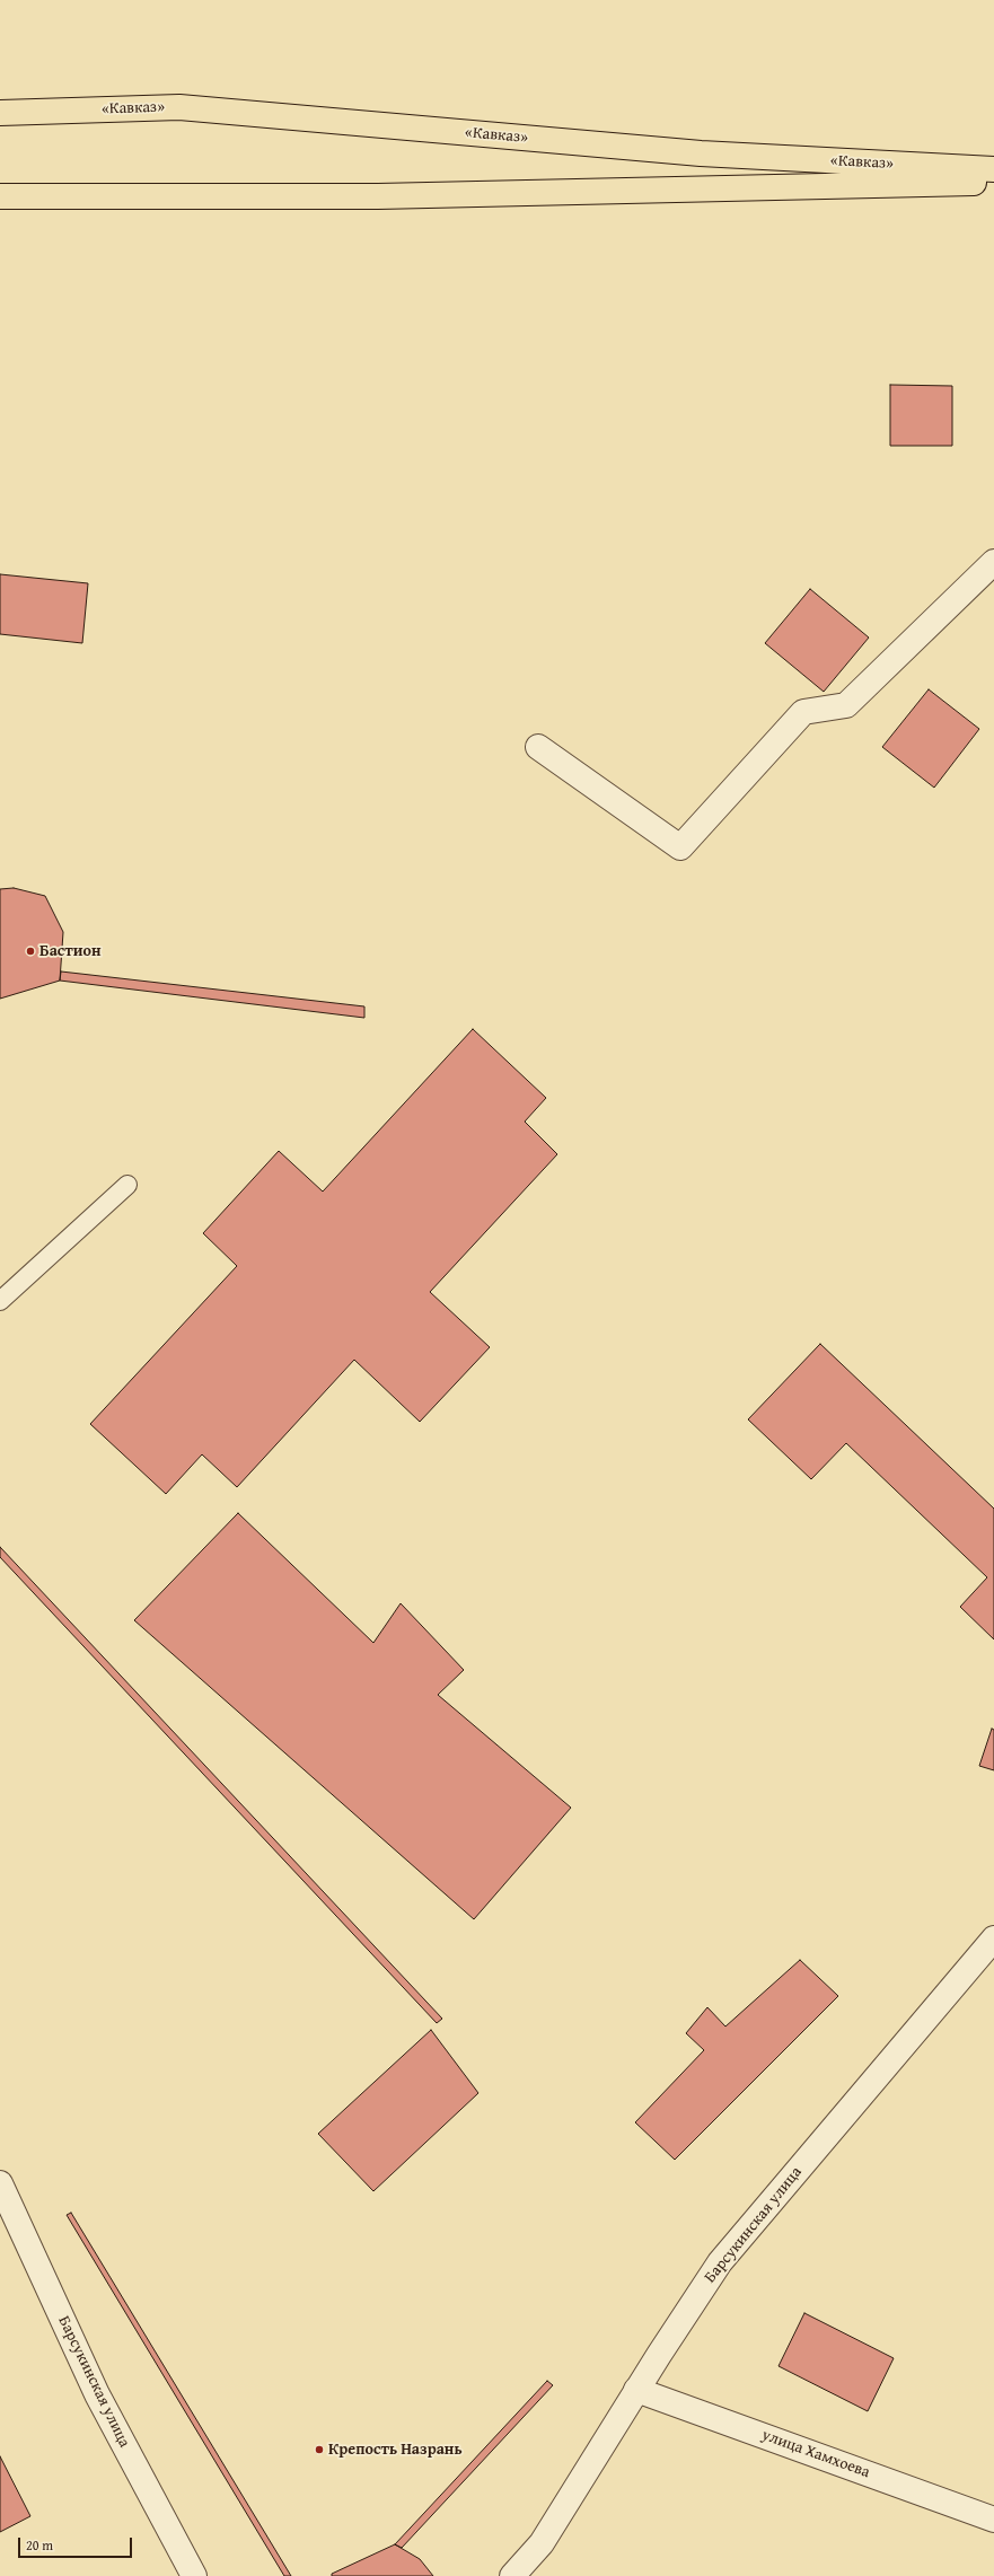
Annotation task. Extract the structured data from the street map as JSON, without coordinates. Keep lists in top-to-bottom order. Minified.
{"streets":{"highway":["«Кавказ»"],"street":["Барсукинская улица","улица Хамхоева"]},"crossings":[["Барсукинская улица","улица Хамхоева"]],"places":["Бастион","Крепость Назрань"],"scale_bar":"20 m"}
